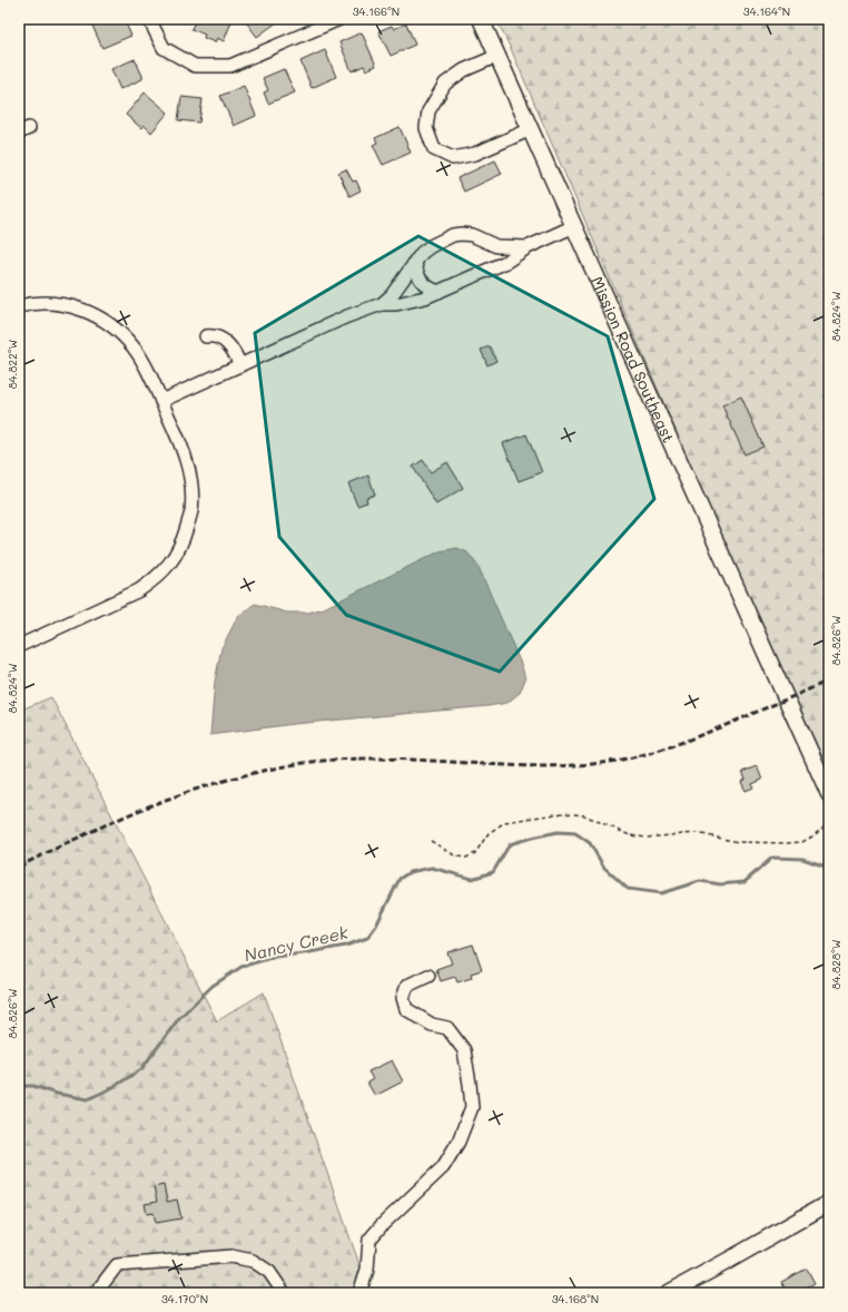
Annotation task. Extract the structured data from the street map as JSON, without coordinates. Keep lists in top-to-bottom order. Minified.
{"streets":{"main road":["Mission Road Southeast"]},"water":["Nancy Creek"],"coordinates":["34.166°N","34.164°N","84.824°W","84.822°W","84.826°W","84.828°W","34.170°N","34.168°N"]}
